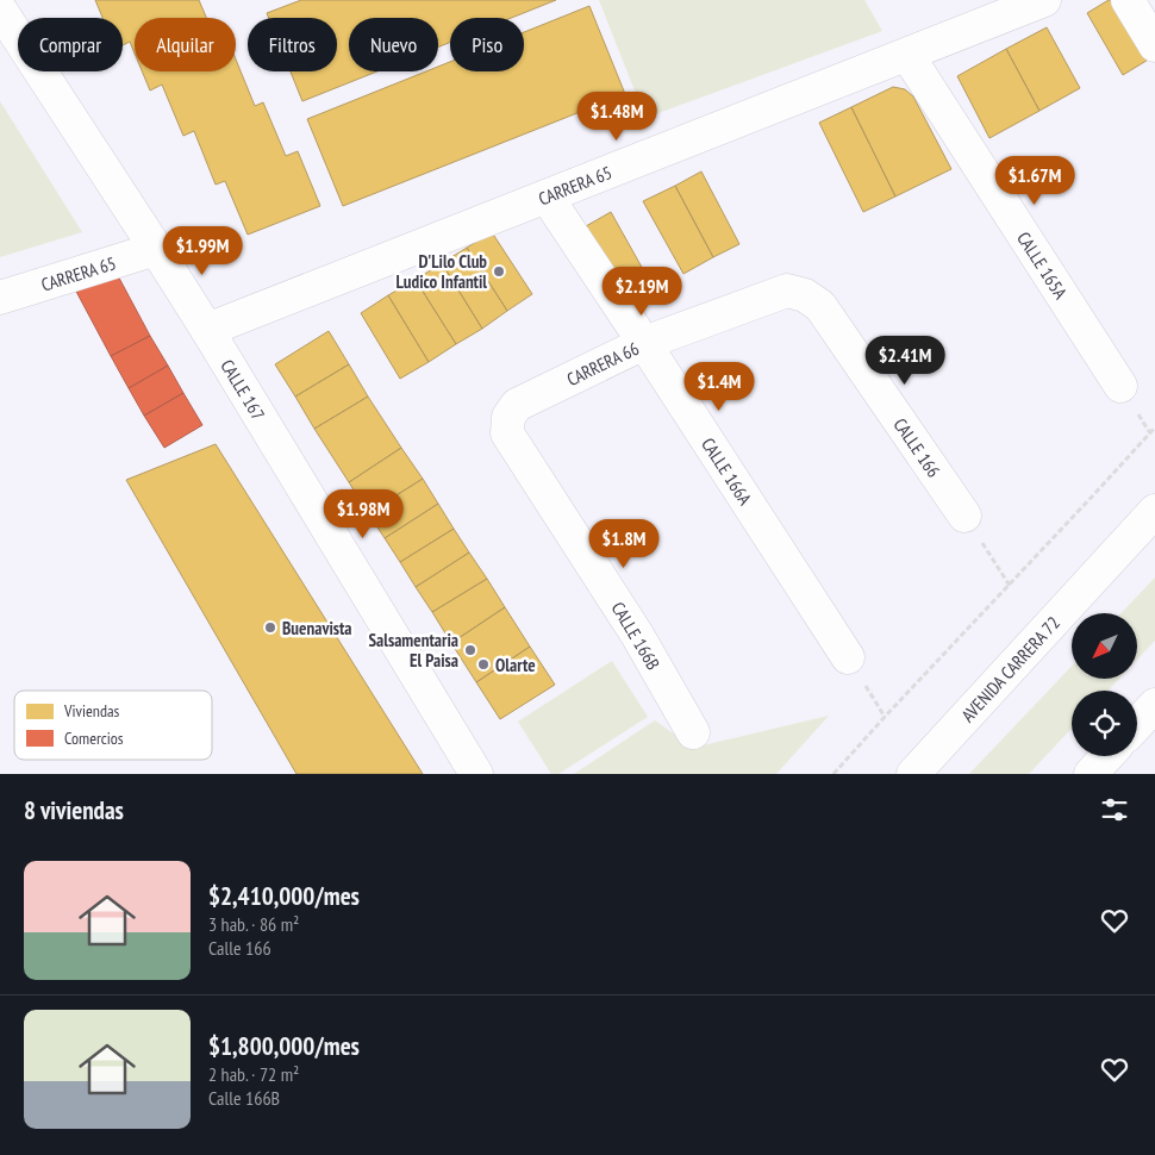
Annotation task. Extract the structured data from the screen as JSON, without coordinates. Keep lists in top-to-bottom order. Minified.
{"streets":{"main road":["CARRERA 65","CALLE 165A","CARRERA 66","CALLE 167","CALLE 166","CALLE 166A","CALLE 166B","AVENIDA CARRERA 72"]},"crossings":[["CARRERA 65","CALLE 165A"],["CARRERA 65","CALLE 167"],["CARRERA 65","CALLE 166A"],["CARRERA 66","CALLE 166"],["CARRERA 66","CALLE 166A"],["CARRERA 66","CALLE 166B"]],"places":["D'Lilo Club Ludico Infantil","Buenavista","Salsamentaria El Paisa","Olarte"],"legend":["Viviendas","Comercios"],"north":"bottom left","page":{"chip":["Comprar","Alquilar","Filtros","Nuevo","Piso"],"price":["$1.48M","$1.67M","$1.99M","$2.19M","$2.41M","$1.4M","$1.98M","$1.8M"],"heading":"8 viviendas","list":[{"name":"$2,410,000/mes","note":"3 hab. · 86 m² · Calle 166"},{"name":"$1,800,000/mes","note":"2 hab. · 72 m² · Calle 166B"}]}}
